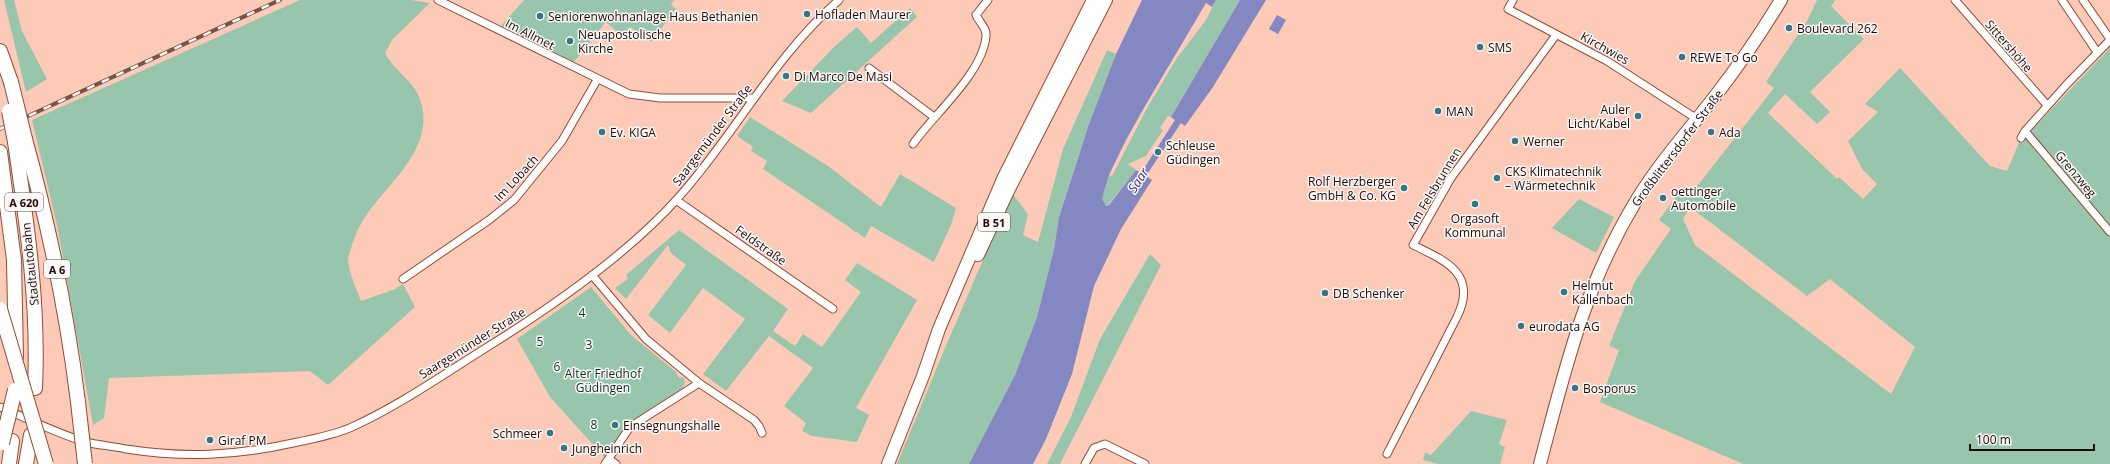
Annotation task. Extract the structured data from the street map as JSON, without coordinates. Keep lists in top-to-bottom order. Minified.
{"streets":{"highway":["A 620","Stadtautobahn","A 6"],"main road":["Großblittersdorfer Straße","B 51"],"street":["Im Allmet","Sittershöhe","Kirchwies","Saargemünder Straße","Grenzweg","Im Lobach","Am Felsbrunnen","Feldstraße"]},"crossings":[["Im Allmet","Saargemünder Straße"],["Im Allmet","Im Lobach"],["Kirchwies","Großblittersdorfer Straße"],["Kirchwies","Am Felsbrunnen"],["Saargemünder Straße","Feldstraße"],["Stadtautobahn","A 6"]],"water":["Saar"],"parks":["4","5","3","6","Alter Friedhof Güdingen","8"],"places":["Hofladen Maurer","Seniorenwohnanlage Haus Bethanien","Boulevard 262","Neuapostolische Kirche","SMS","REWE To Go","Di Marco De Masi","MAN","Auler Licht/Kabel","Ev. KIGA","Ada","Werner","Schleuse Güdingen","CKS Klimatechnik – Wärmetechnik","Rolf Herzberger GmbH & Co. KG","oettinger Automobile","Orgasoft Kommunal","Helmut Kallenbach","DB Schenker","eurodata AG","Bosporus","Einsegnungshalle","Schmeer","Giraf PM","Jungheinrich"],"scale_bar":"100 m"}
